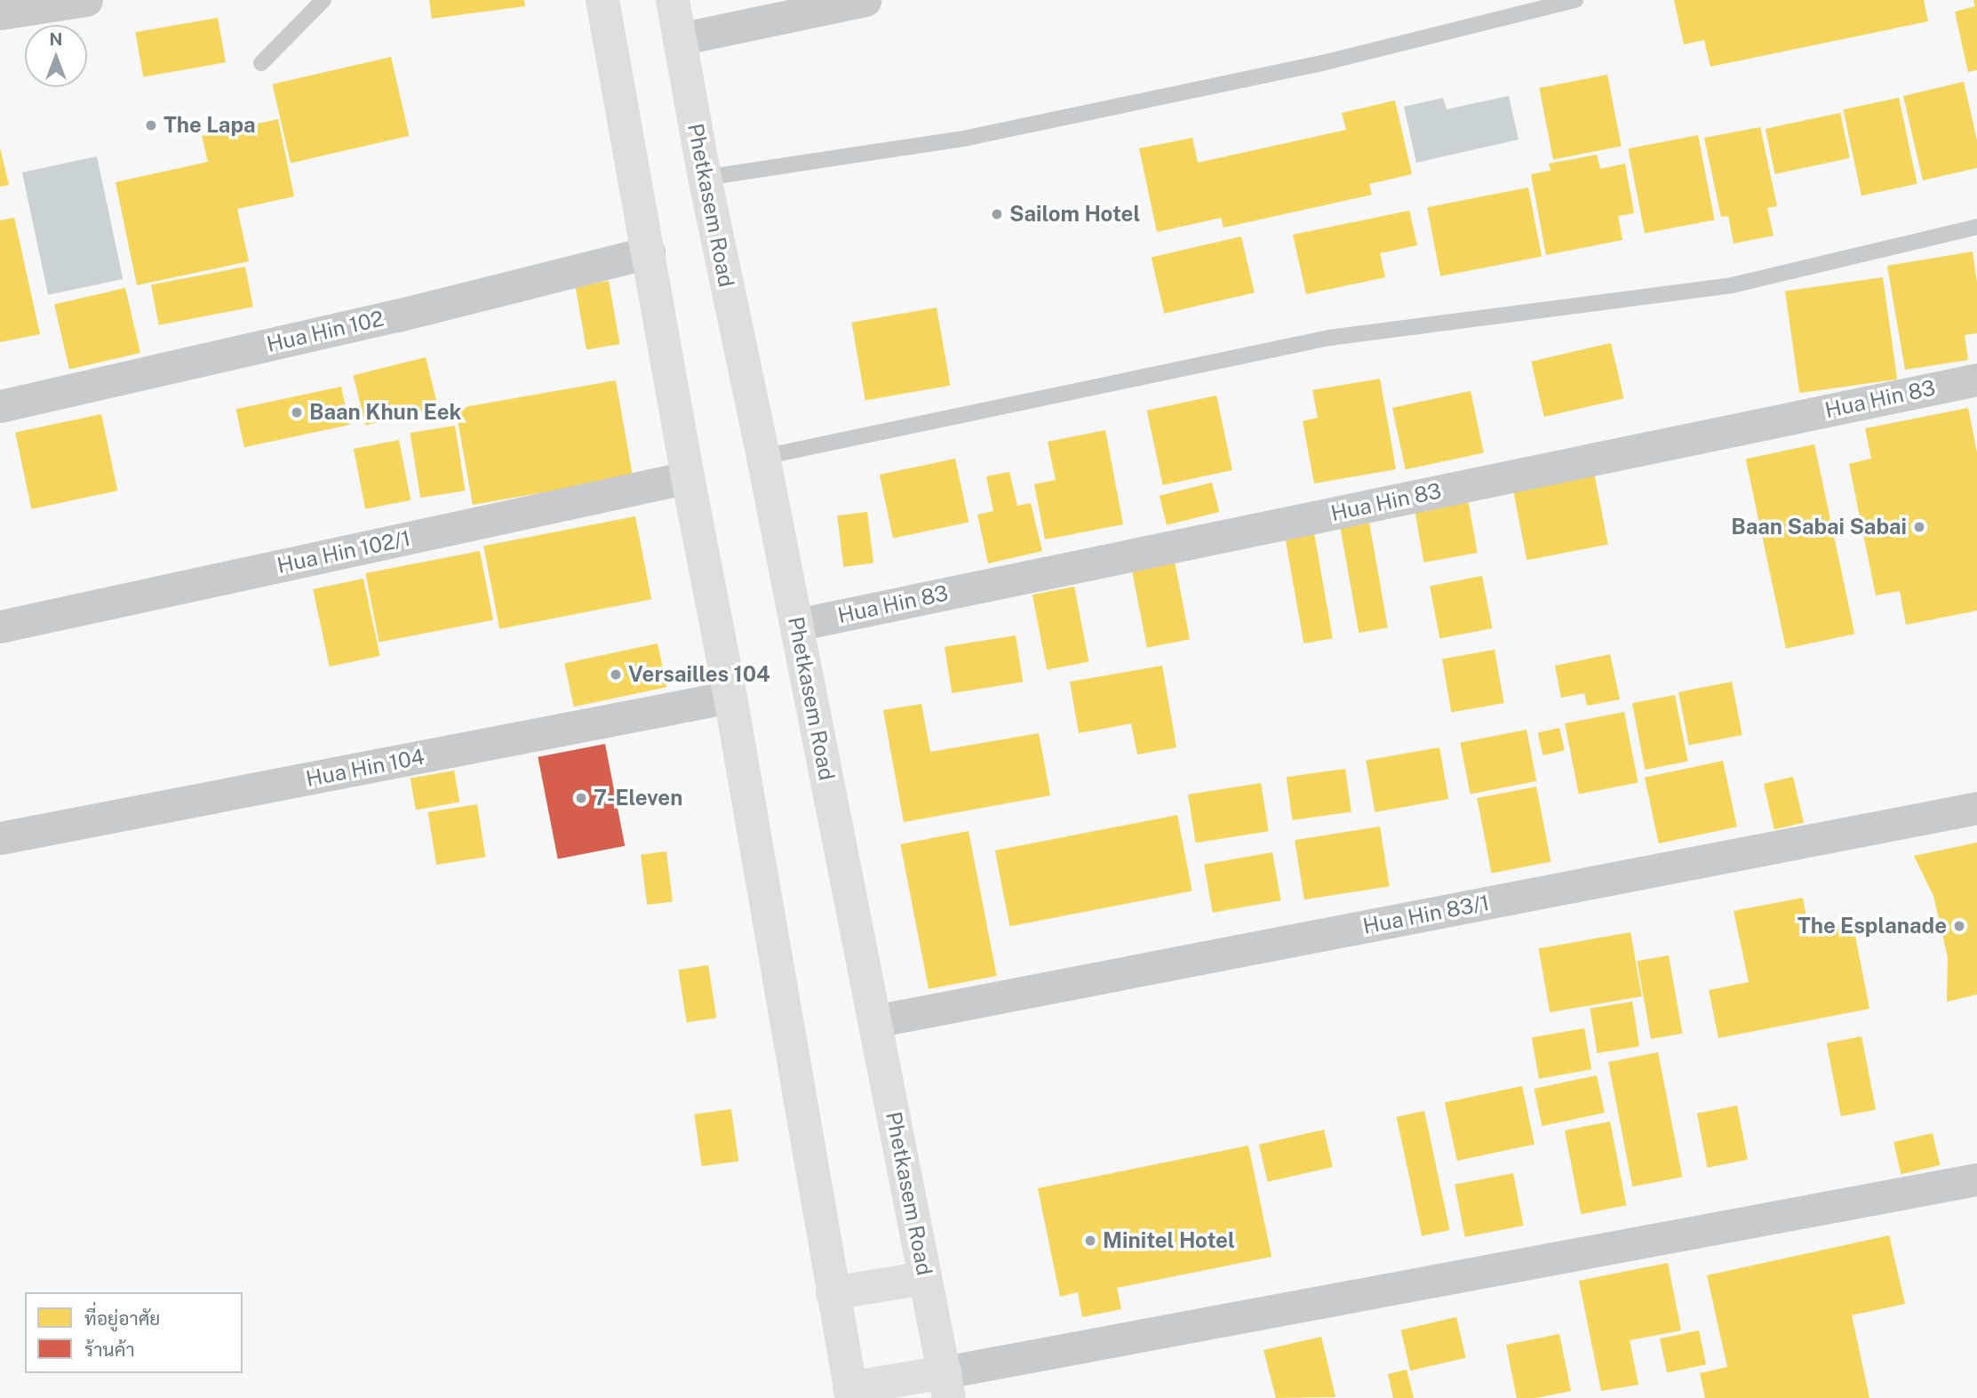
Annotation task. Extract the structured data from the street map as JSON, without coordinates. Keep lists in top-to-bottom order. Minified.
{"streets":{"main road":["Phetkasem Road"],"street":["Hua Hin 102","Hua Hin 83","Hua Hin 102/1","Hua Hin 104","Hua Hin 83/1"]},"crossings":[["Phetkasem Road","Hua Hin 83"],["Phetkasem Road","Hua Hin 83/1"]],"places":["The Lapa","Sailom Hotel","Baan Khun Eek","Baan Sabai Sabai","Versailles 104","7-Eleven","The Esplanade","Minitel Hotel"],"legend":["ที่อยู่อาศัย","ร้านค้า"],"north":"top"}
